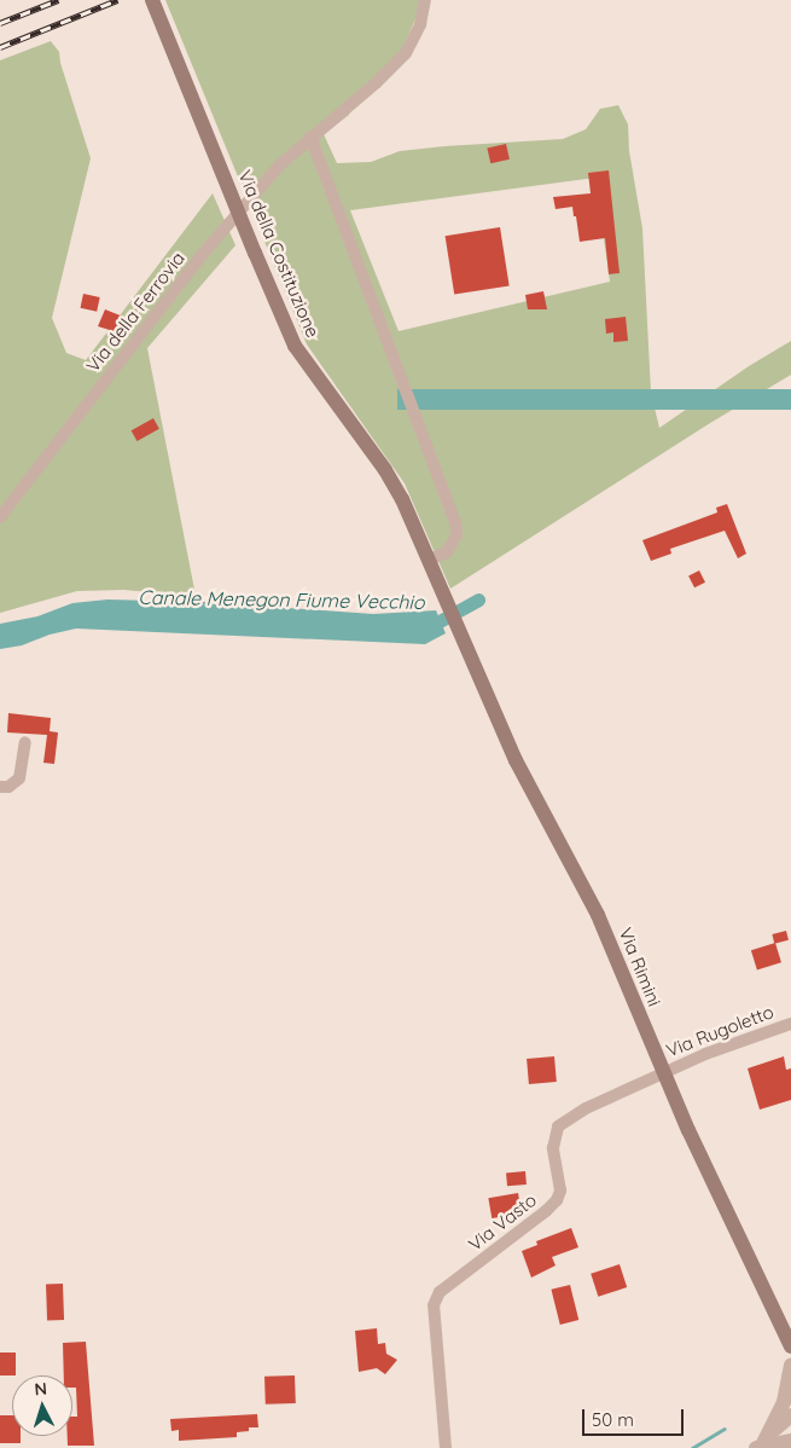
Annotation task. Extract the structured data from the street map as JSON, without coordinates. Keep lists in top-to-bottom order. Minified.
{"streets":{"main road":["Via della Costituzione","Via Rimini"],"street":["Via della Ferrovia","Via Rugoletto","Via Vasto"]},"crossings":[["Via della Costituzione","Via Rimini"],["Via Rimini","Via Rugoletto"],["Via Rimini","Via Vasto"],["Via Rugoletto","Via Vasto"]],"water":["Canale Menegon Fiume Vecchio"],"scale_bar":"50 m","north":"top"}
